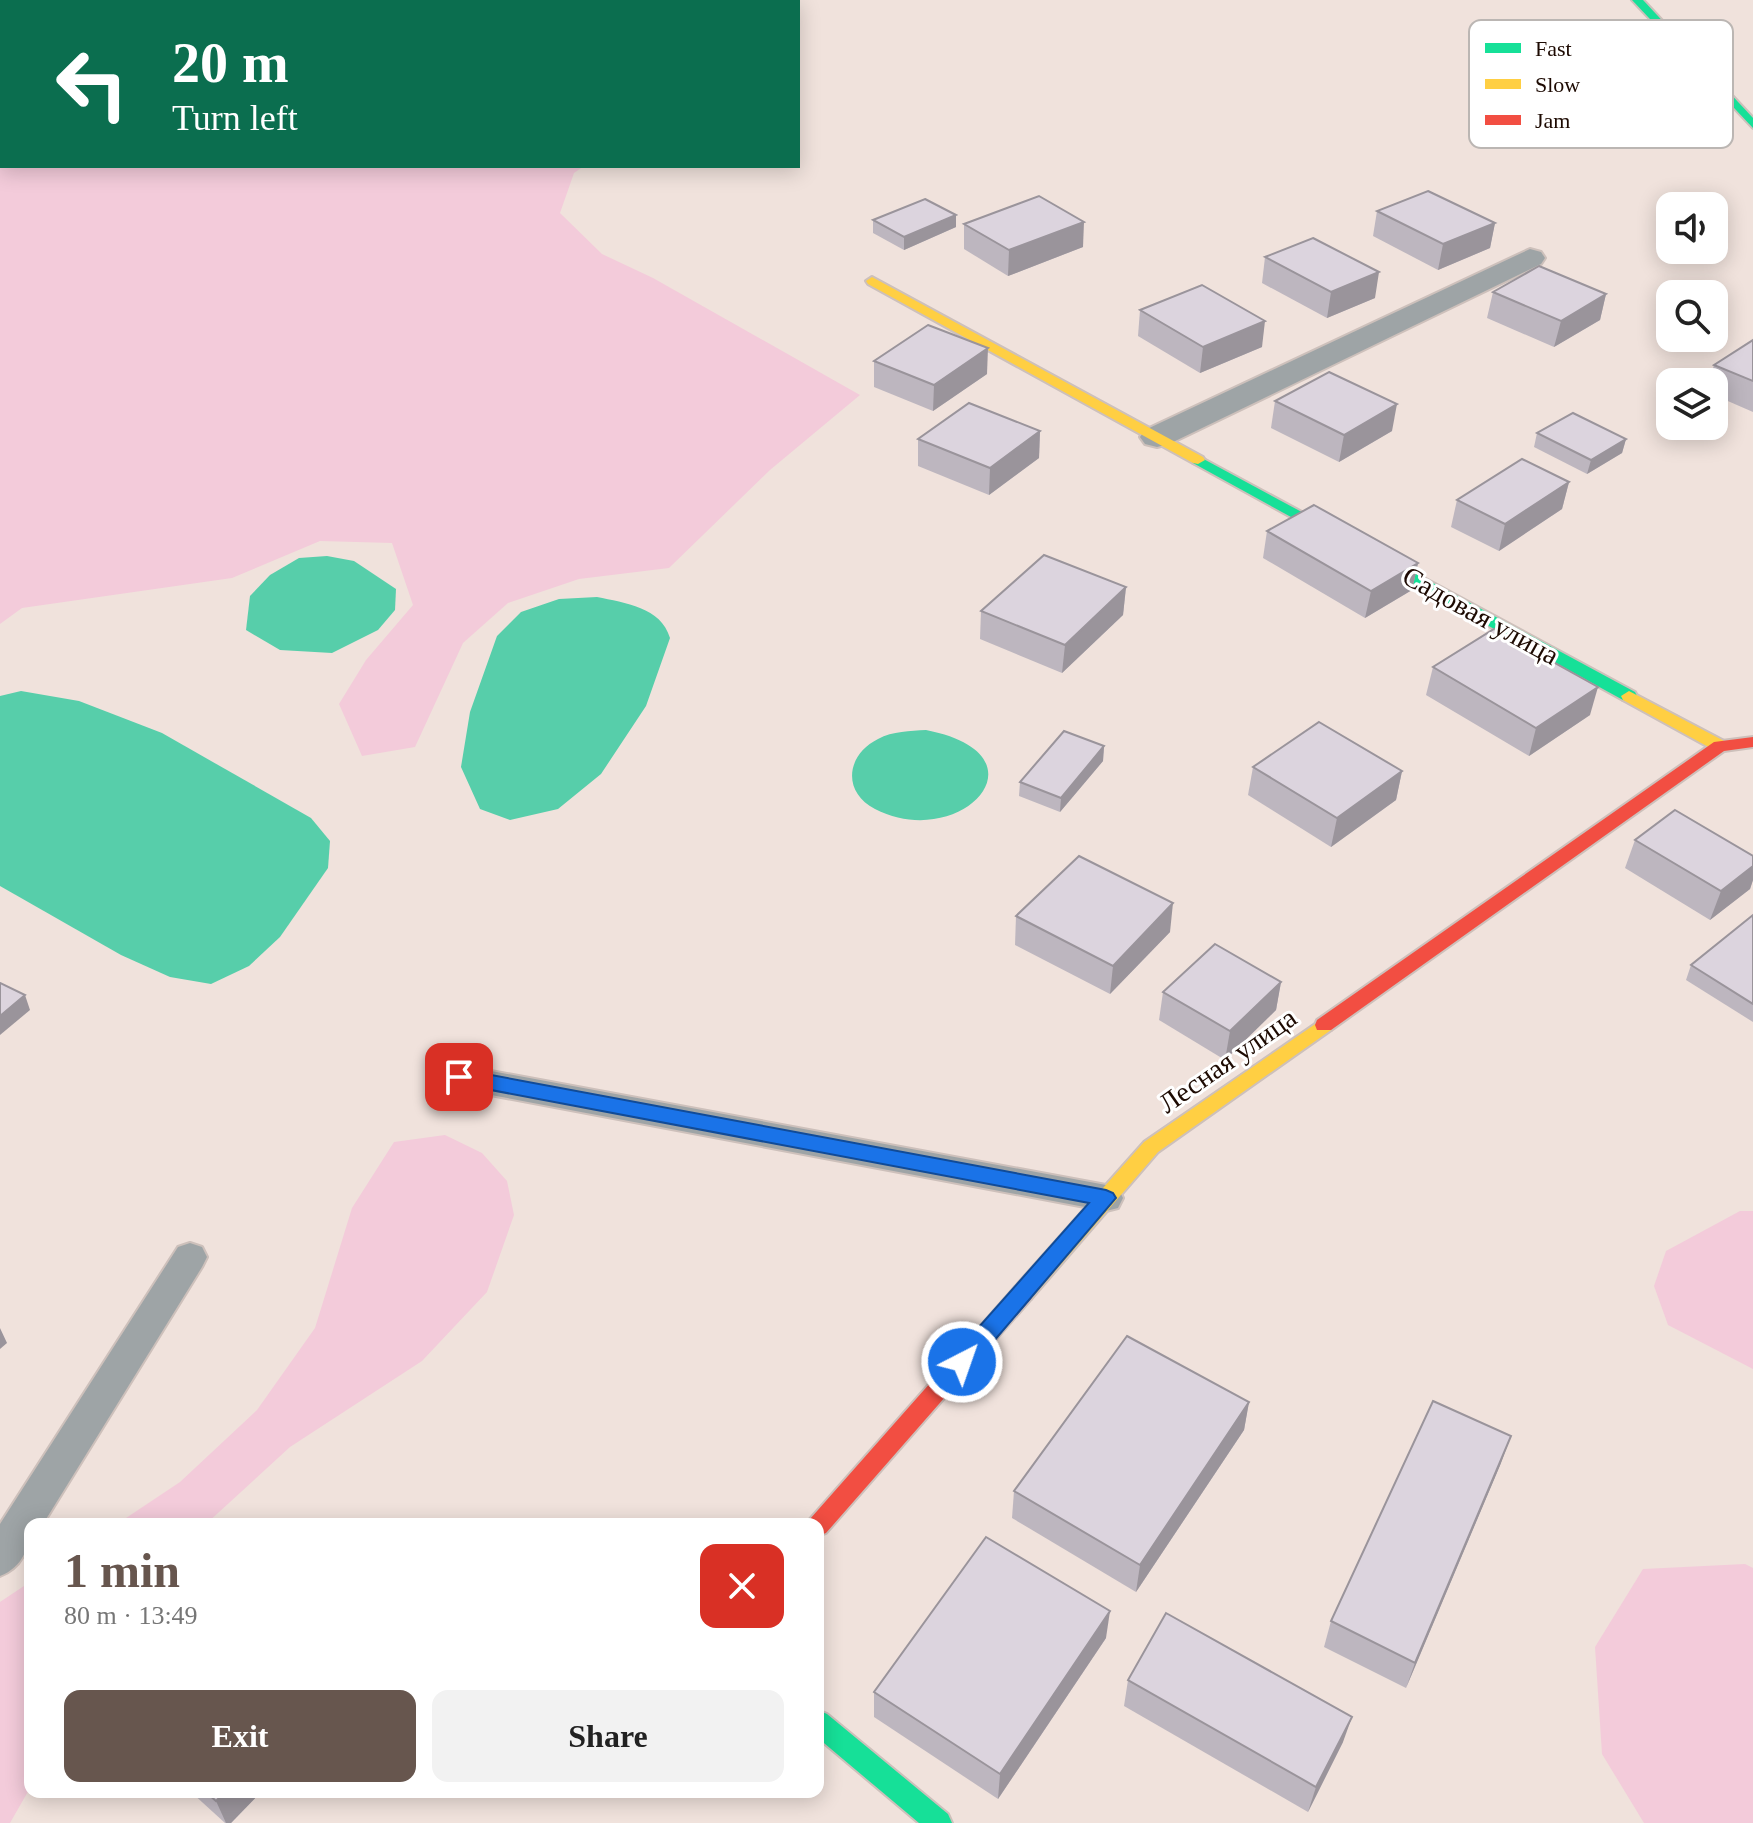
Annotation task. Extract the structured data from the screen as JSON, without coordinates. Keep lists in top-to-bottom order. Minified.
{"streets":{"street":["Садовая улица","Лесная улица"]},"crossings":[["Садовая улица","Лесная улица"]],"legend":["Fast","Slow","Jam"],"page":{"turn":["20 m","Turn left"],"heading":["1 min","80 m · 13:49"],"buttons":["Exit","Share"]}}
